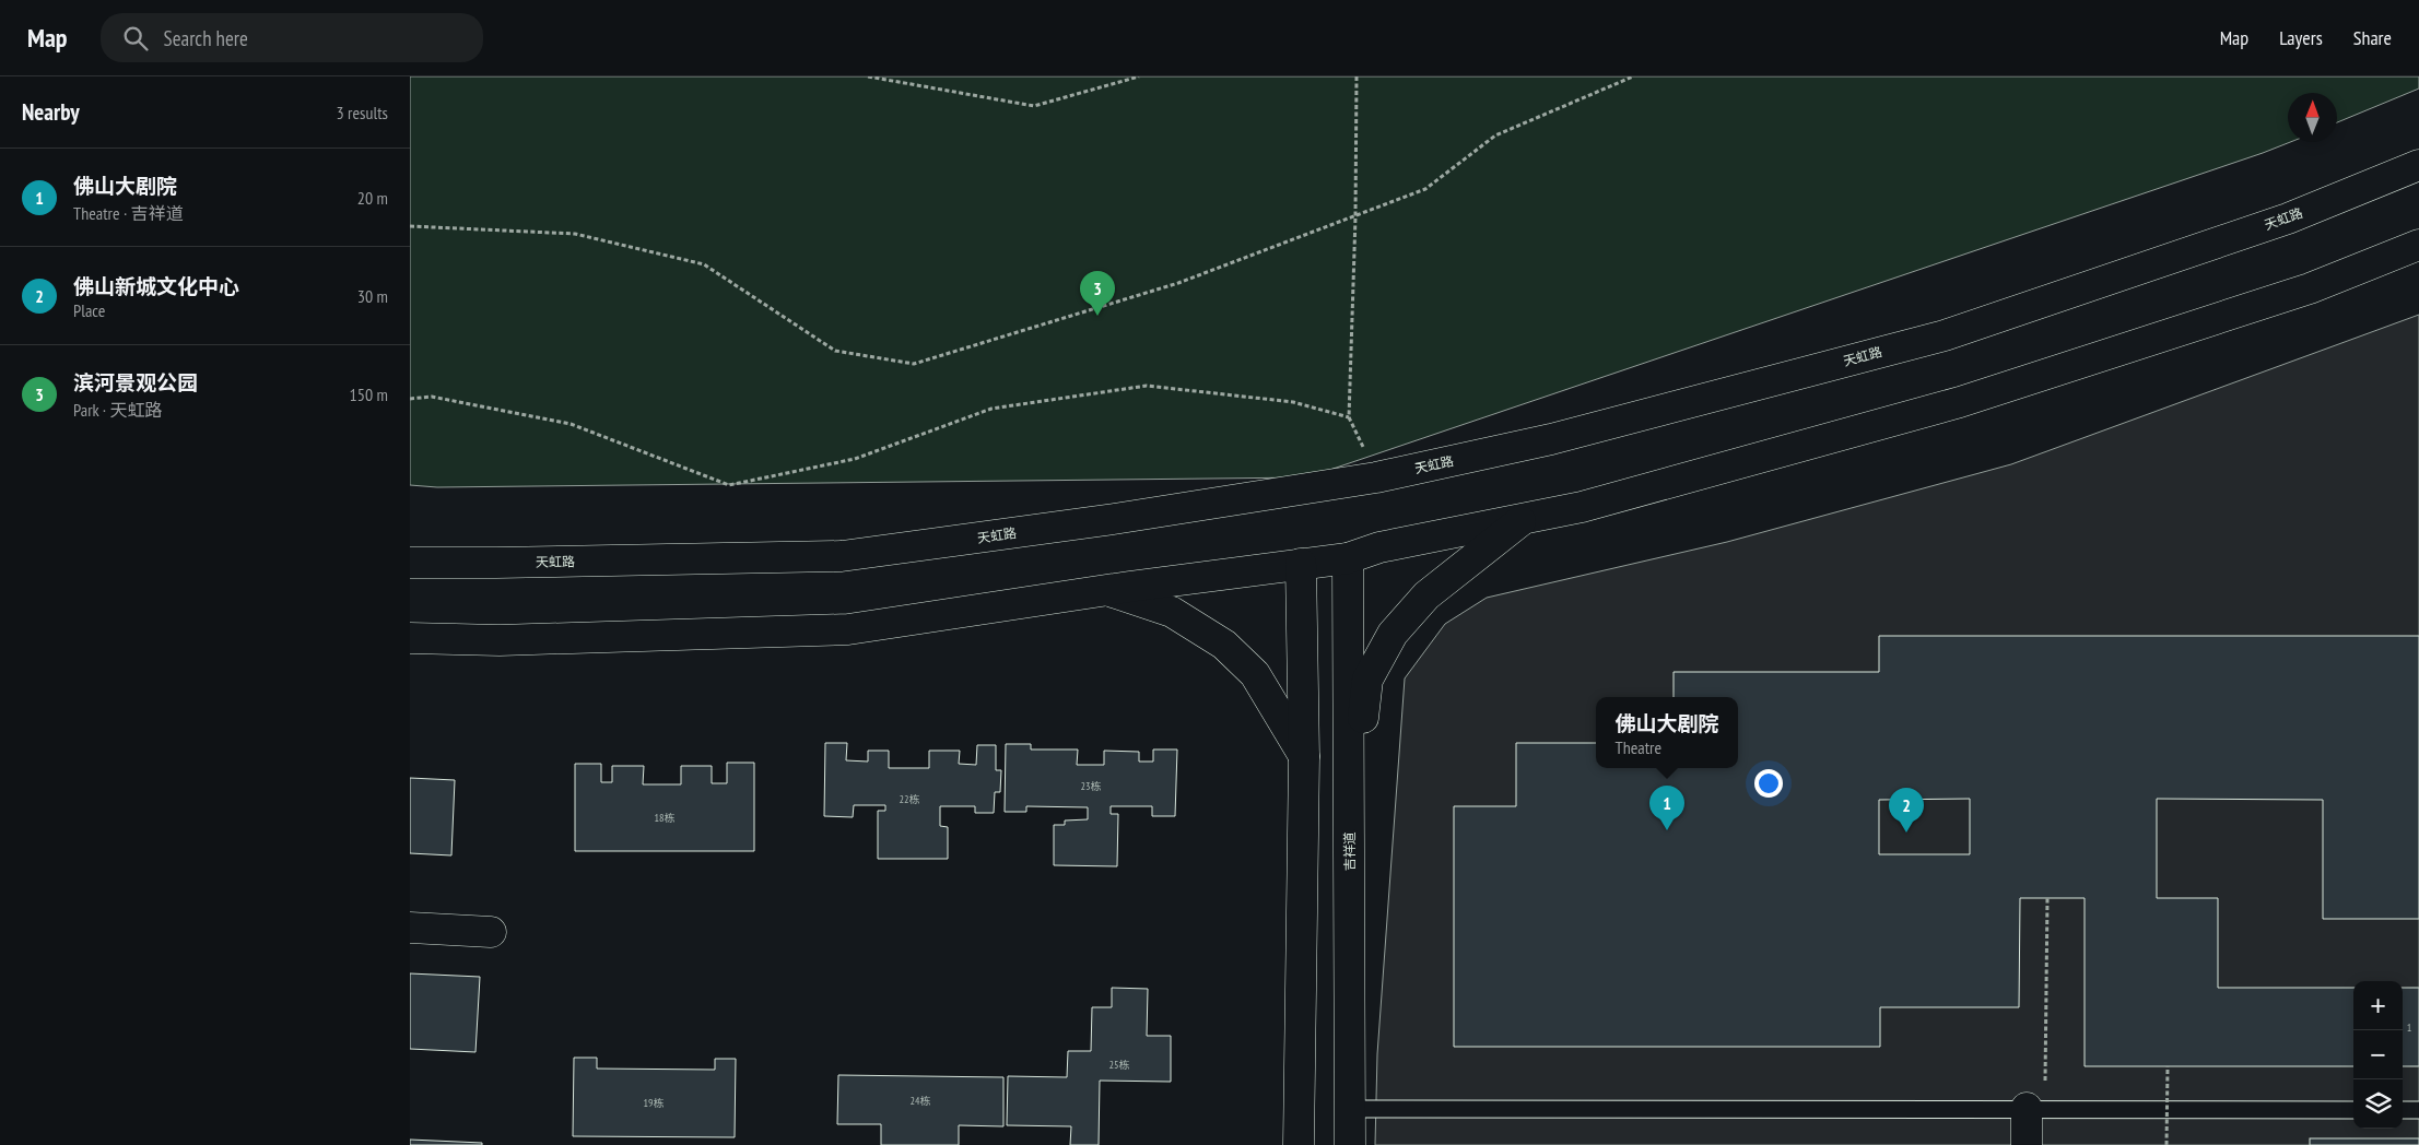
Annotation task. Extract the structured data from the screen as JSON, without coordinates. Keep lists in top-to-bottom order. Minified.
{"streets":{"main road":["天虹路","吉祥道"]},"house_numbers":["23栋","22栋","18栋","1","25栋","24栋","19栋"],"north":"top","page":{"header":"Map","search":"Search here","nav":["Map","Layers","Share"],"heading":["Nearby","3 results"],"list":[{"mark":"1","name":"佛山大剧院","note":"Theatre · 吉祥道","value":"20 m"},{"mark":"2","name":"佛山新城文化中心","note":"Place","value":"30 m"},{"mark":"3","name":"滨河景观公园","note":"Park · 天虹路","value":"150 m"}],"pins":["3","1","2"],"popup":["佛山大剧院","Theatre"],"map_buttons":["+","−"]}}
